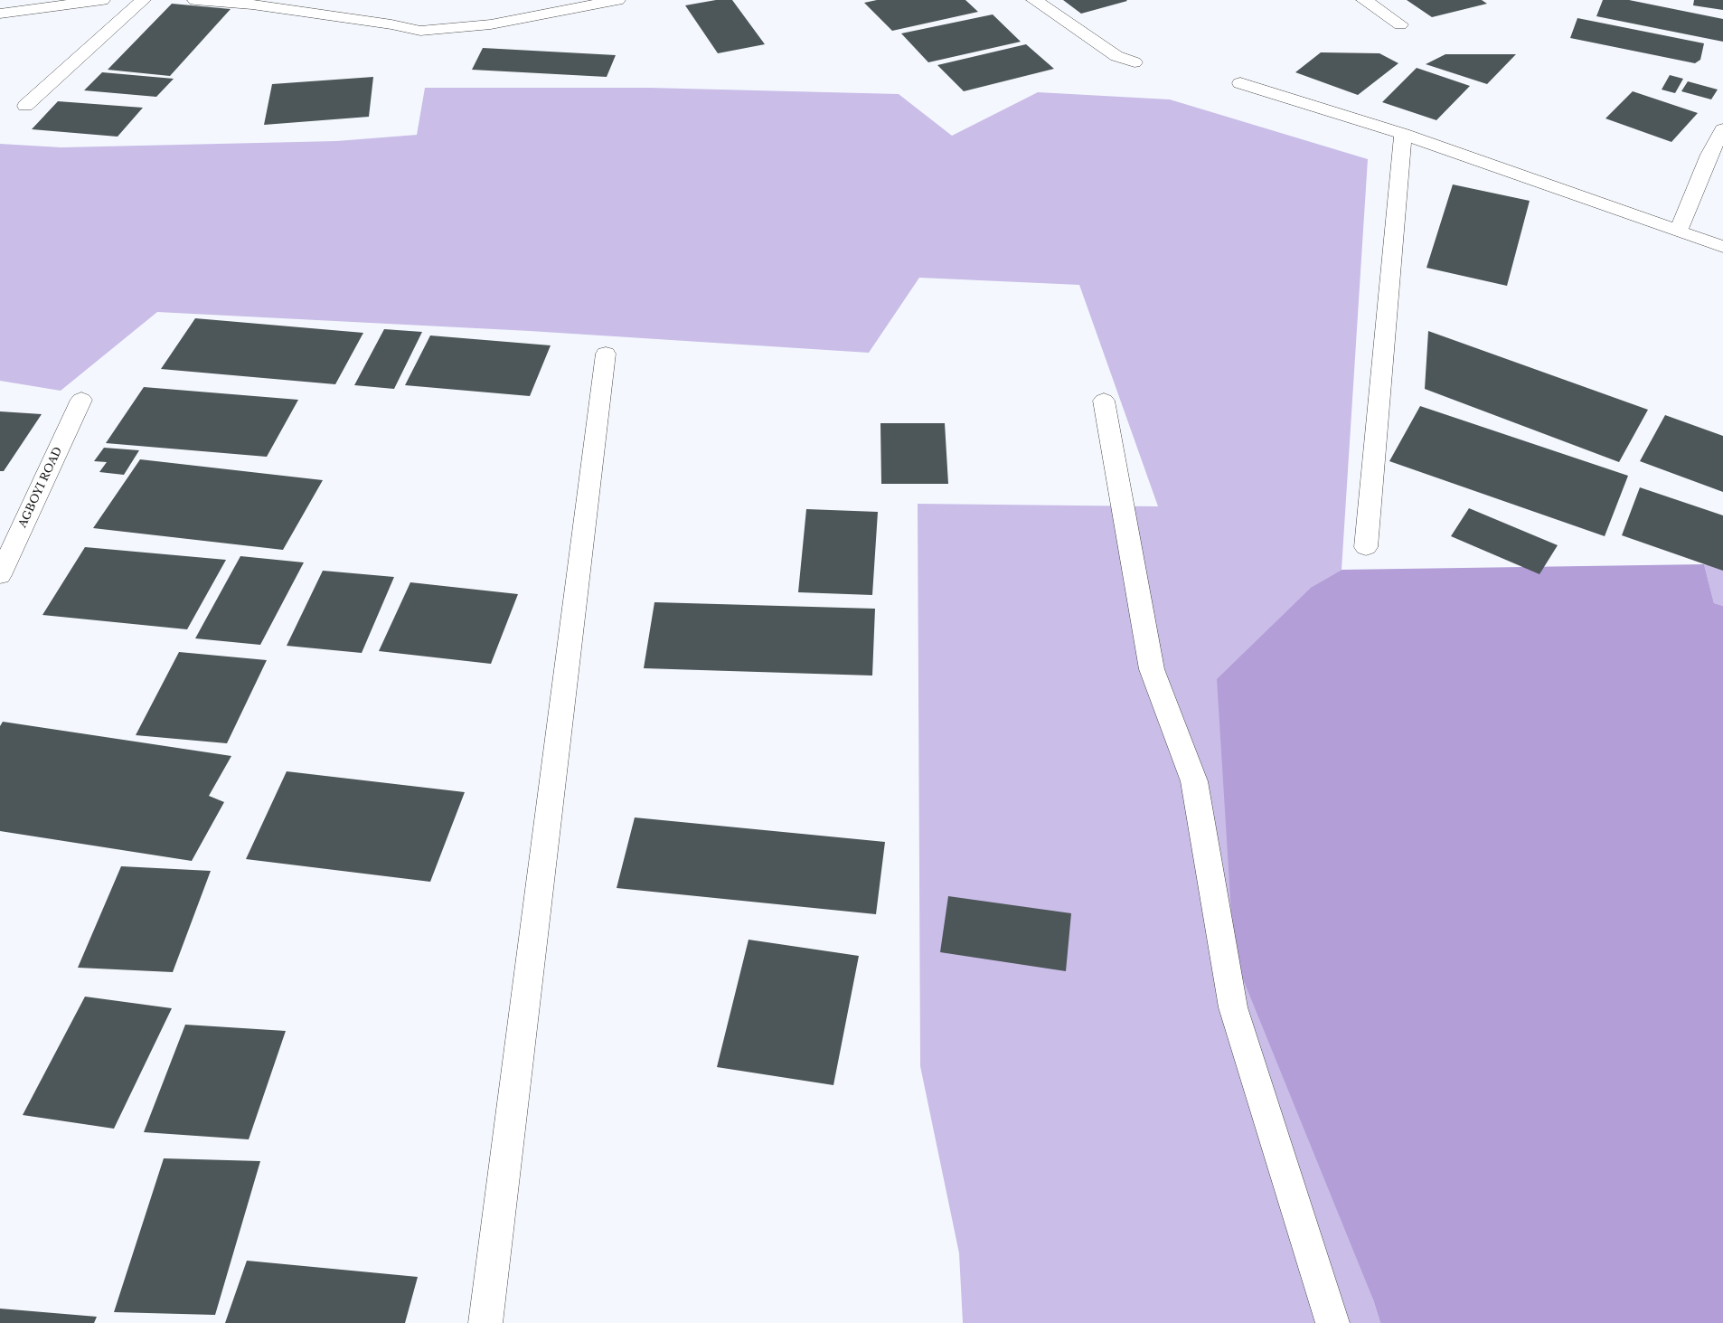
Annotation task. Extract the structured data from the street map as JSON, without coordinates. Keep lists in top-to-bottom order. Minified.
{"streets":{"street":["AGBOYI ROAD"]}}
